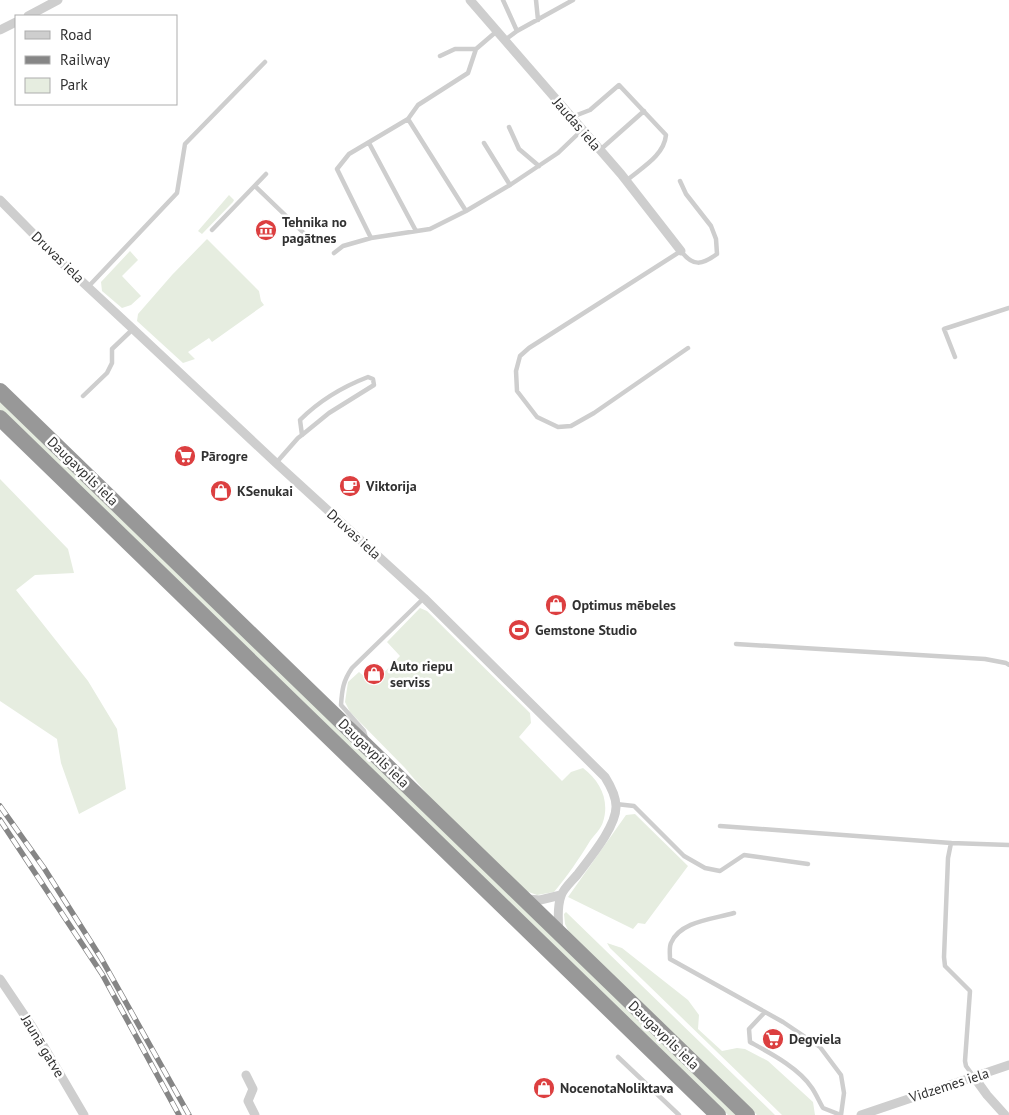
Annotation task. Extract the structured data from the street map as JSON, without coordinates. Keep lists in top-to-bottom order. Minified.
{"streets":{"highway":["Daugavpils iela"],"street":["Jaudas iela","Druvas iela","Jaunā gatve","Vidzemes iela"]},"places":{"museum":["Tehnika no pagātnes"],"supermarket":["Pārogre","Degviela"],"cafe":["Viktorija"],"shop":["KSenukai","Optimus mēbeles","Auto riepu serviss","NocenotaNoliktava"],"sports":["Gemstone Studio"]},"legend":["Road","Railway","Park"]}
